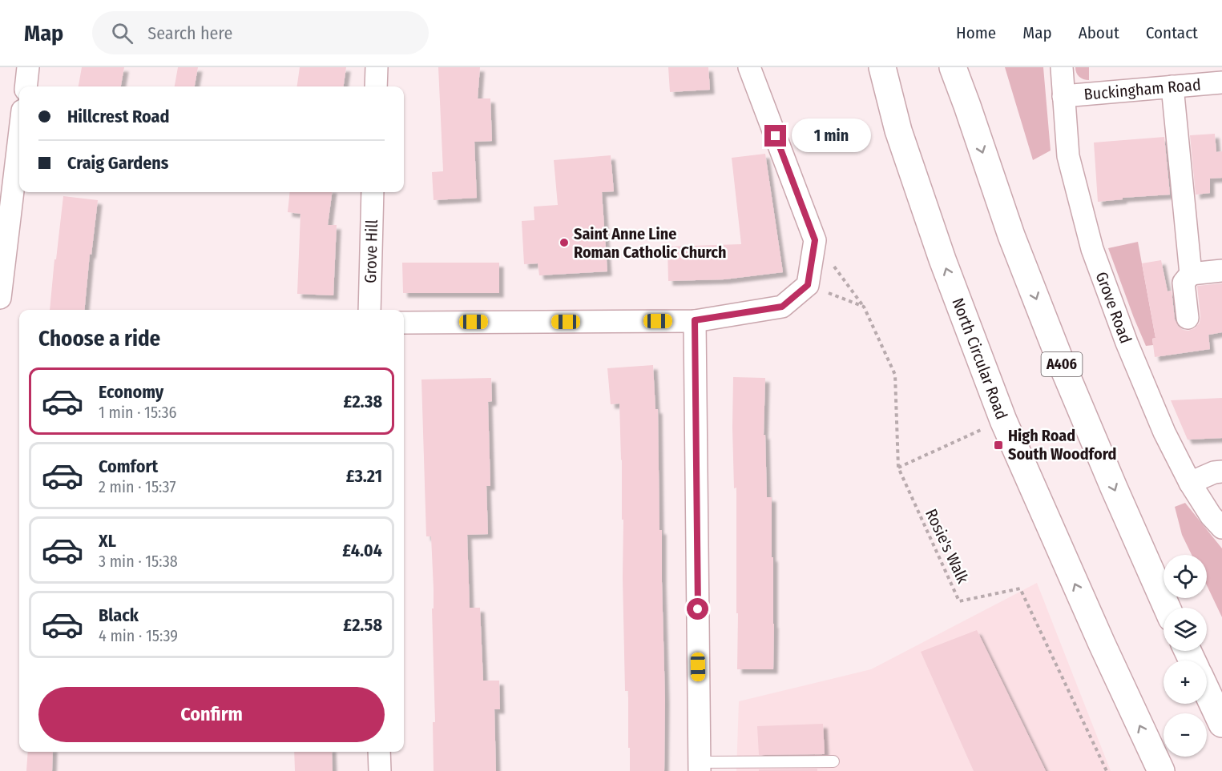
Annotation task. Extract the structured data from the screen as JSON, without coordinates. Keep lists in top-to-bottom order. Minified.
{"streets":{"highway":["North Circular Road","A406"],"street":["Buckingham Road","Grove Hill","Grove Road"],"path":["Rosie's Walk"]},"crossings":[["Buckingham Road","Grove Road"]],"places":{"other":["Saint Anne Line Roman Catholic Church"],"transit":["High Road South Woodford"]},"page":{"header":"Map","search":"Search here","nav":["Home","Map","About","Contact"],"banner":["Hillcrest Road","Craig Gardens"],"bubble":"1 min","heading":"Choose a ride","list":[{"name":"Economy","note":"1 min · 15:36","value":"£2.38"},{"name":"Comfort","note":"2 min · 15:37","value":"£3.21"},{"name":"XL","note":"3 min · 15:38","value":"£4.04"},{"name":"Black","note":"4 min · 15:39","value":"£2.58"}],"map_buttons":["+","−"],"buttons":"Confirm"}}
